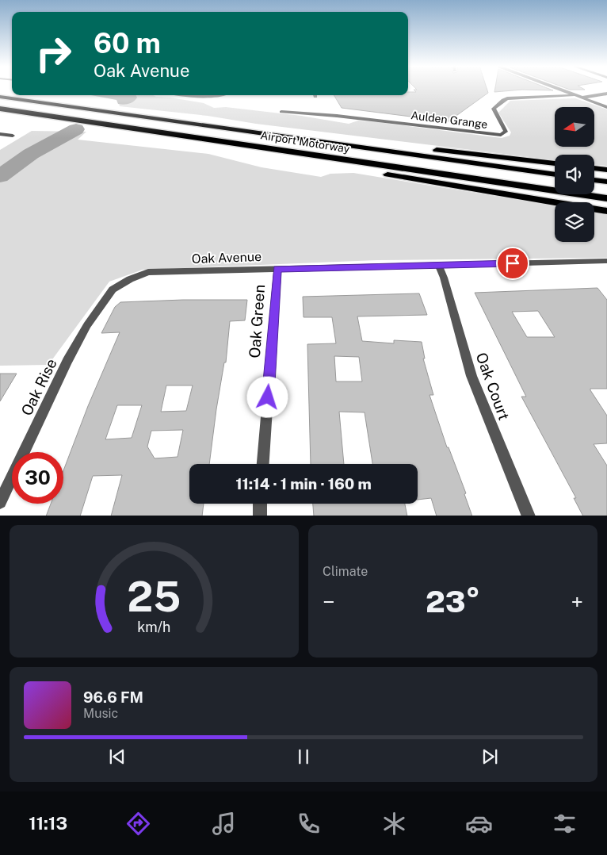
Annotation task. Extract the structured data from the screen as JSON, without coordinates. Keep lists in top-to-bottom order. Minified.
{"streets":{"highway":["Airport Motorway"],"street":["Aulden Grange","Oak Avenue","Oak Green","Oak Court","Oak Rise"]},"crossings":[["Oak Avenue","Oak Green"],["Oak Avenue","Oak Court"],["Oak Avenue","Oak Rise"]],"north":"left","page":{"turn":["60 m","Oak Avenue"],"limit":"30","trip":"11:14 · 1 min · 160 m","tile":"Climate","heat":["−","23°","+"],"song":["96.6 FM","Music"],"tabs":"11:13","gauge":["25","km/h"]}}
